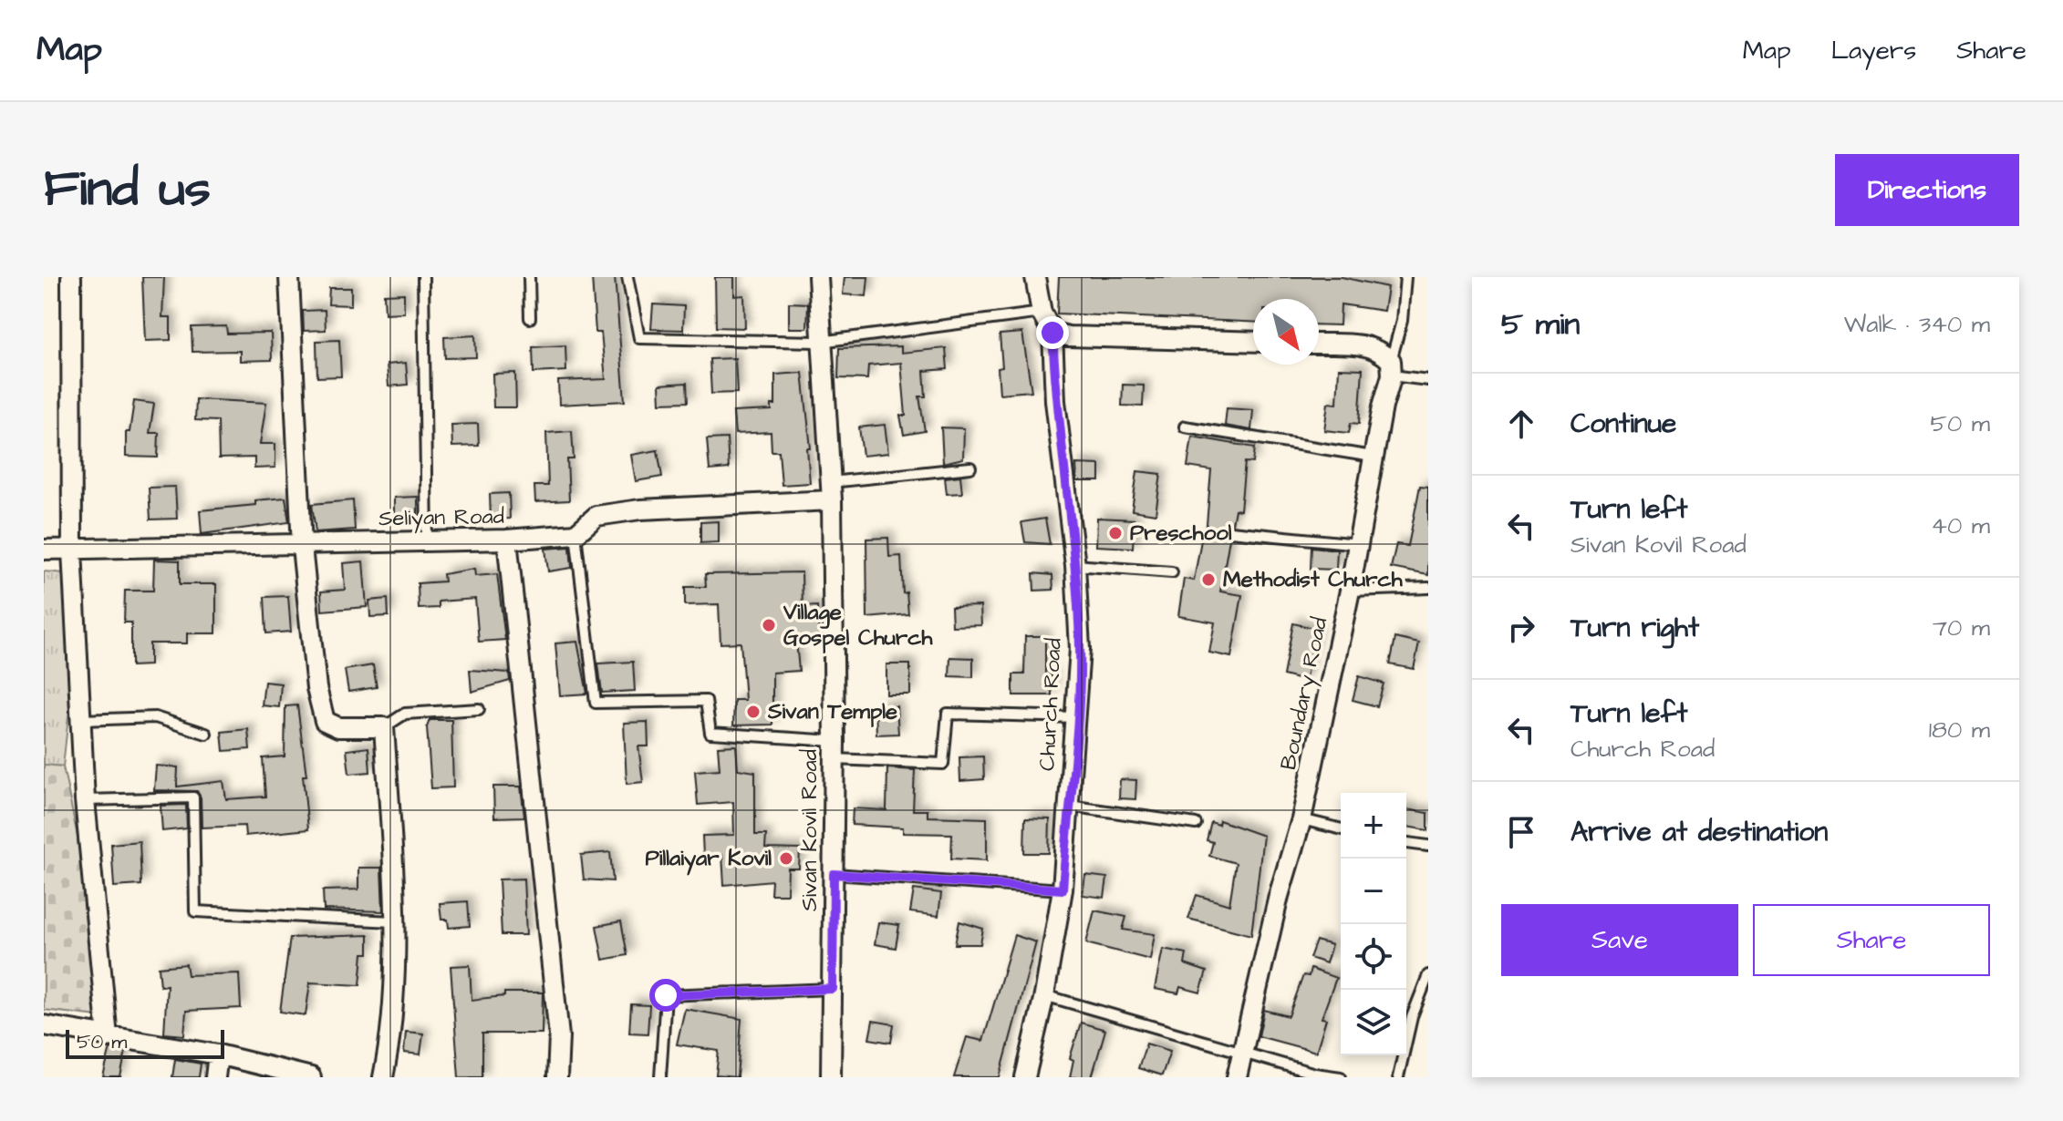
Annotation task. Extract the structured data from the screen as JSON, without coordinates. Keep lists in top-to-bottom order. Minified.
{"streets":{"street":["Seliyan Road","Boundary Road","Church Road","Sivan Kovil Road"]},"crossings":[["Seliyan Road","Sivan Kovil Road"]],"places":["Preschool","Methodist Church","Village Gospel Church","Sivan Temple","Pillaiyar Kovil"],"scale_bar":"50 m","north":"bottom right","page":{"header":"Map","nav":["Map","Layers","Share"],"title":"Find us","buttons":["Directions",["Save","Share"]],"heading":["5 min","Walk · 340 m"],"list":[["Continue","50 m"],["Turn left","Sivan Kovil Road","40 m"],["Turn right","70 m"],["Turn left","Church Road","180 m"],"Arrive at destination"],"map_buttons":["+","−"],"scale":"50 m"}}
